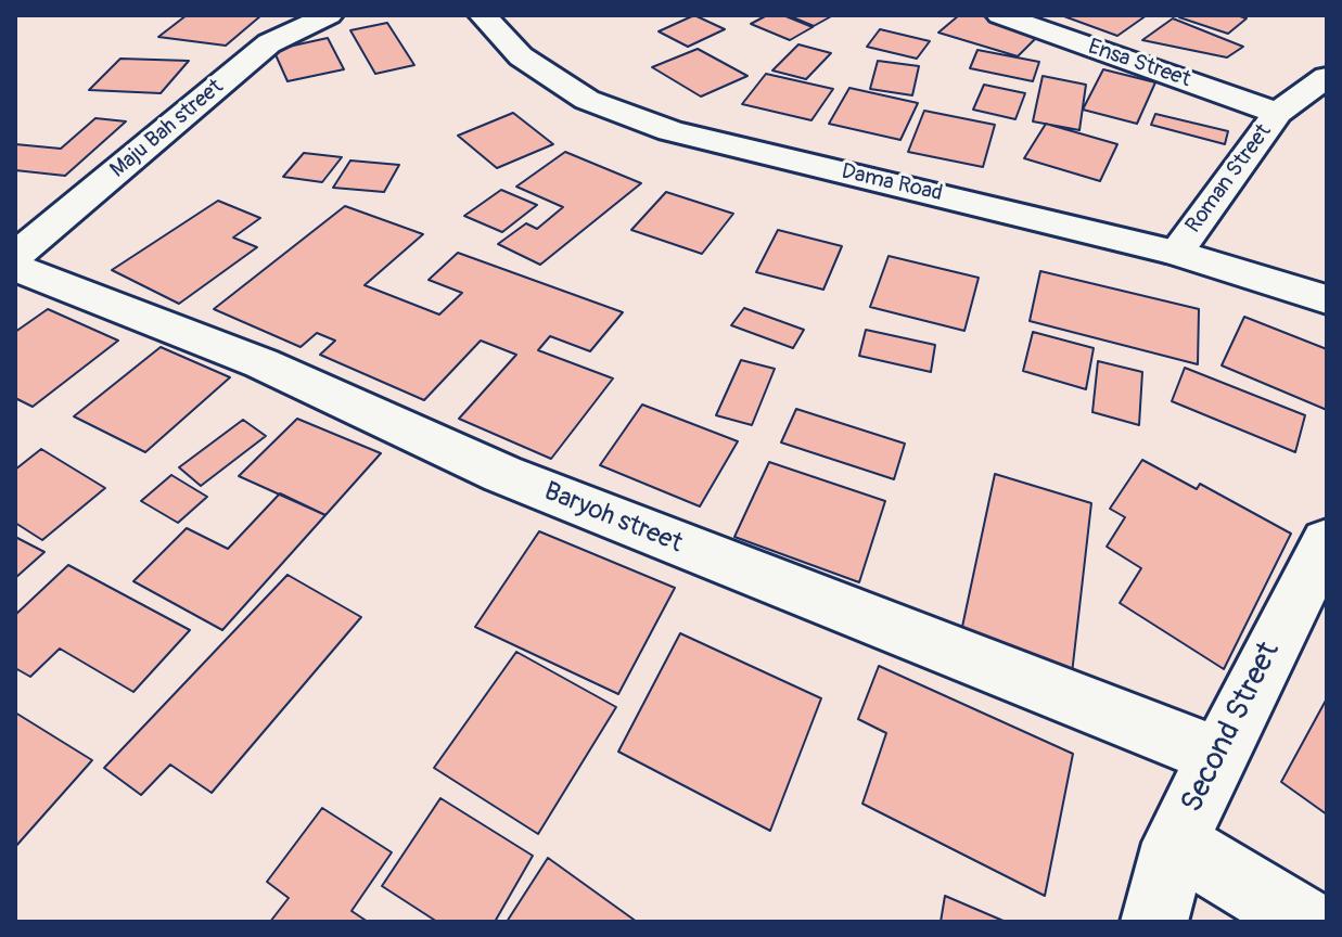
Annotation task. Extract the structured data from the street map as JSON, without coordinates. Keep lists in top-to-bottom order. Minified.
{"streets":{"main road":["Ensa Street","Maju Bah street","Roman Street","Dama Road","Baryoh street","Second Street"]},"crossings":[["Ensa Street","Roman Street"],["Roman Street","Dama Road"],["Baryoh street","Second Street"]]}
